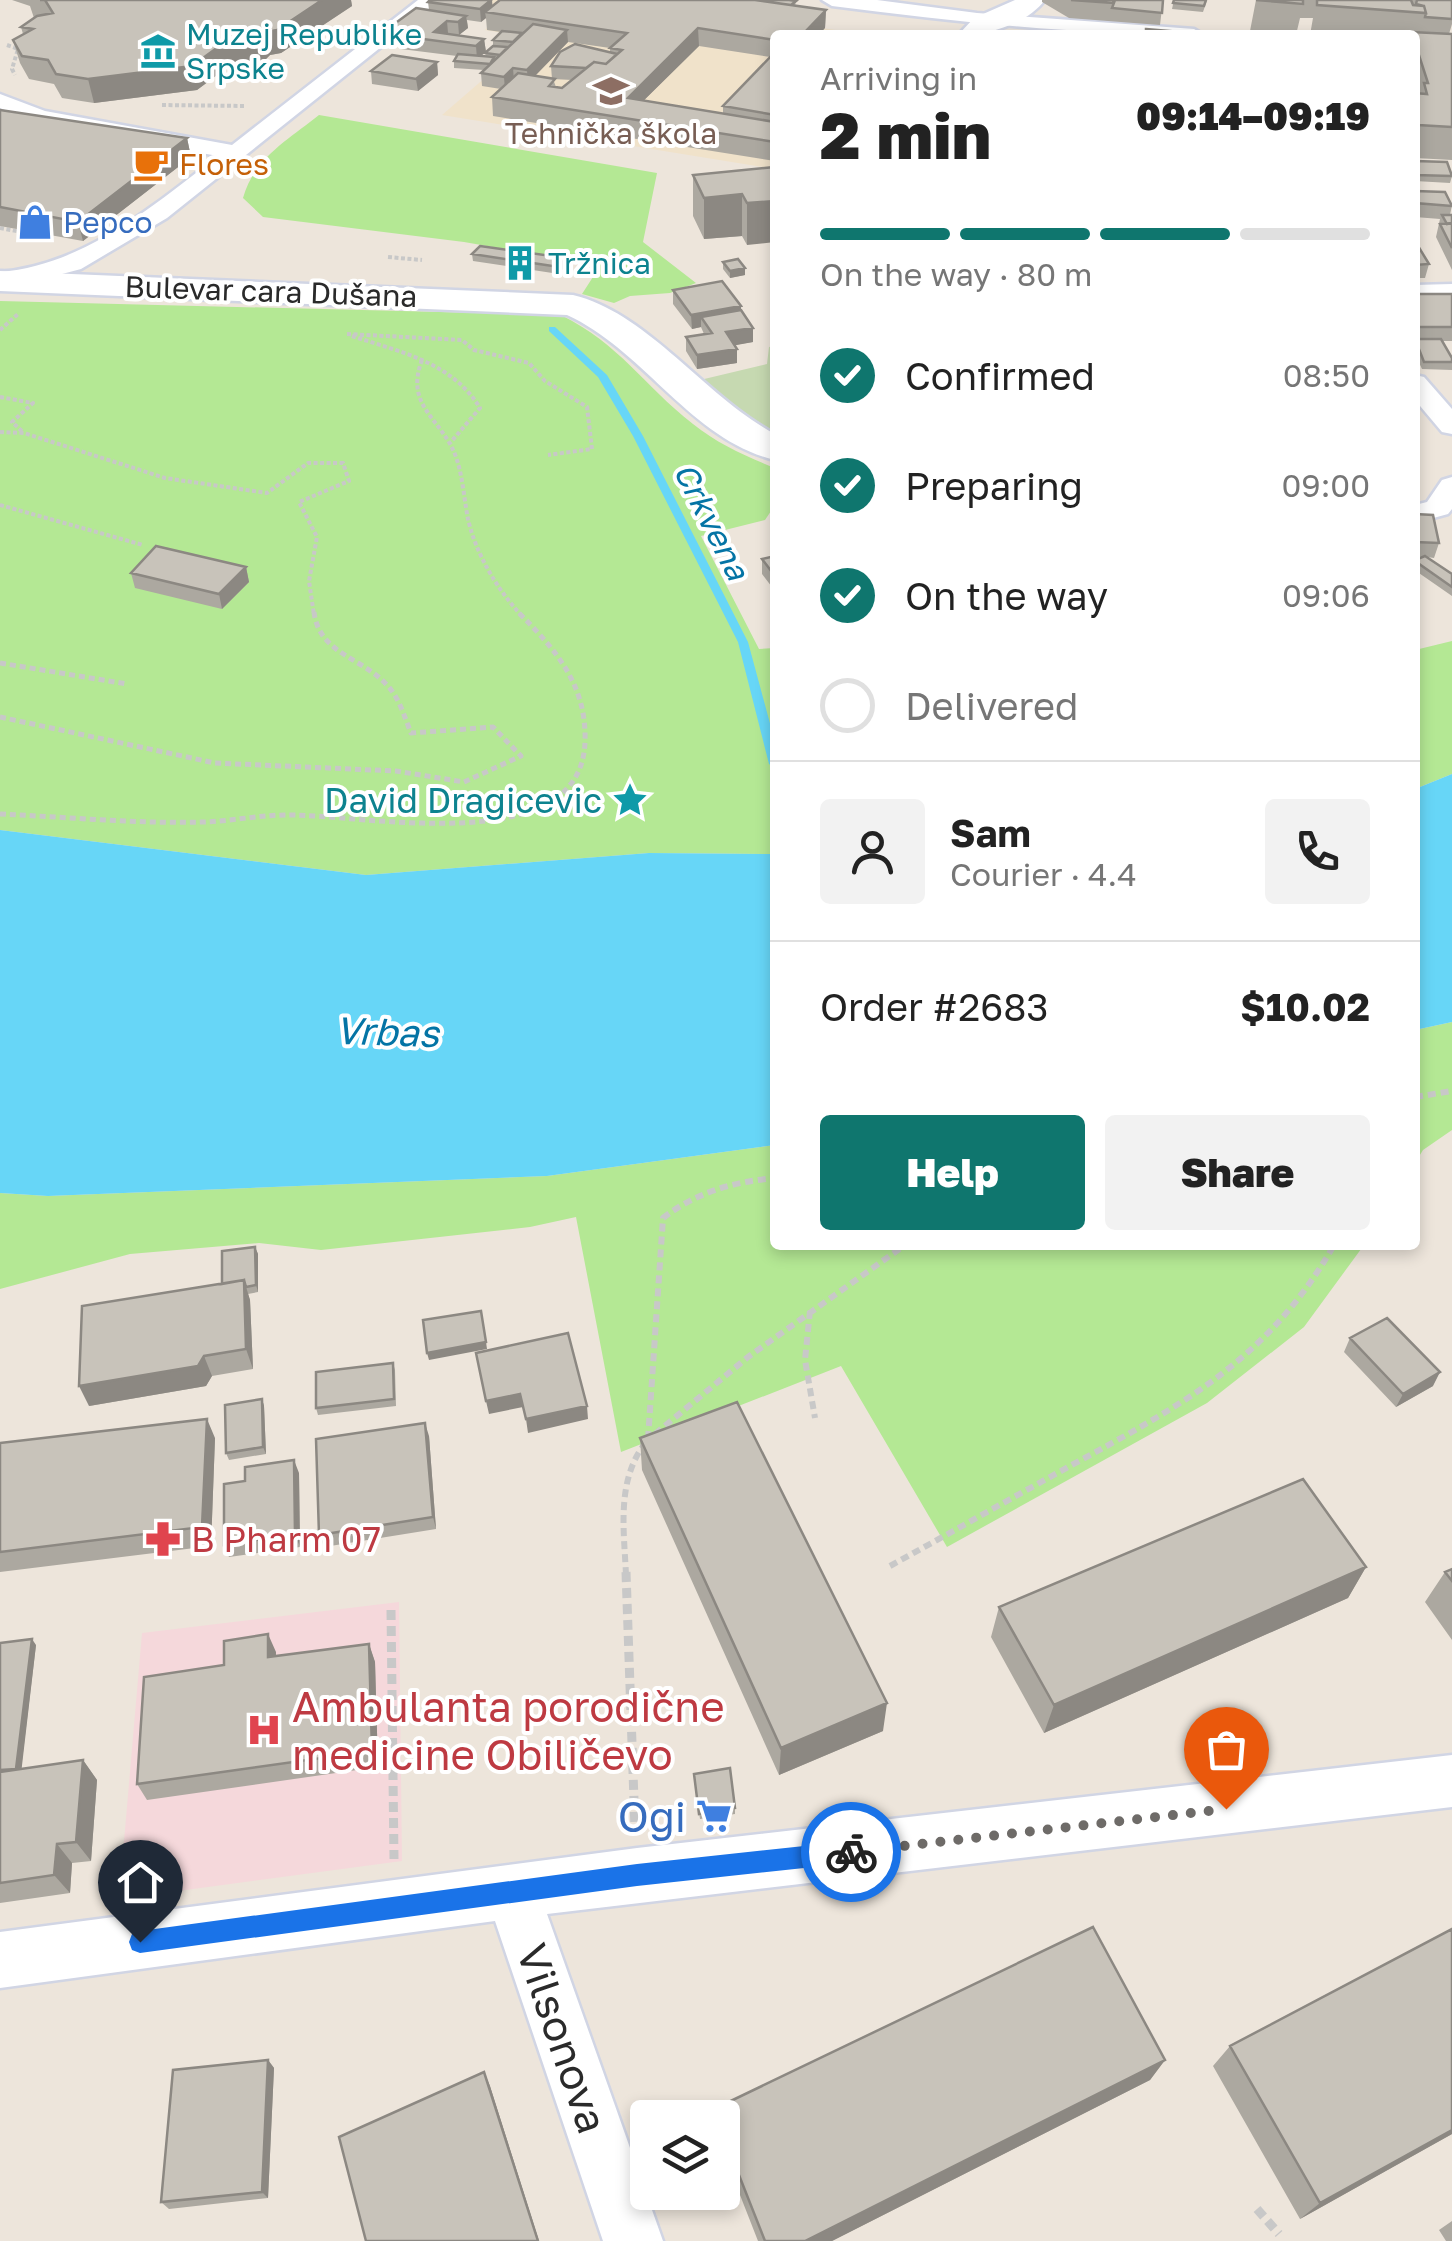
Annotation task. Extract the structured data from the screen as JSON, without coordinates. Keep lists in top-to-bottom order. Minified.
{"streets":{"street":["Bulevar cara Dušana","Vilsonova"]},"water":["Crkvena","Vrbas"],"places":{"museum":["Muzej Republike Srpske"],"school or university":["Tehnička škola"],"cafe":["Flores"],"shop":["Pepco"],"building":["Tržnica"],"place":["David Dragicevic"],"pharmacy":["B Pharm 07"],"hospital":["Ambulanta porodične medicine Obiličevo"],"supermarket":["Ogi"]},"page":{"heading":["2 min","Arriving in","09:14–09:19"],"panel":["Sam","Courier · 4.4","Order #2683","$10.02"],"bar":"On the way · 80 m","list":[["Confirmed","08:50"],["Preparing","09:00"],["On the way","09:06"],"Delivered"],"buttons":["Help","Share"]}}
